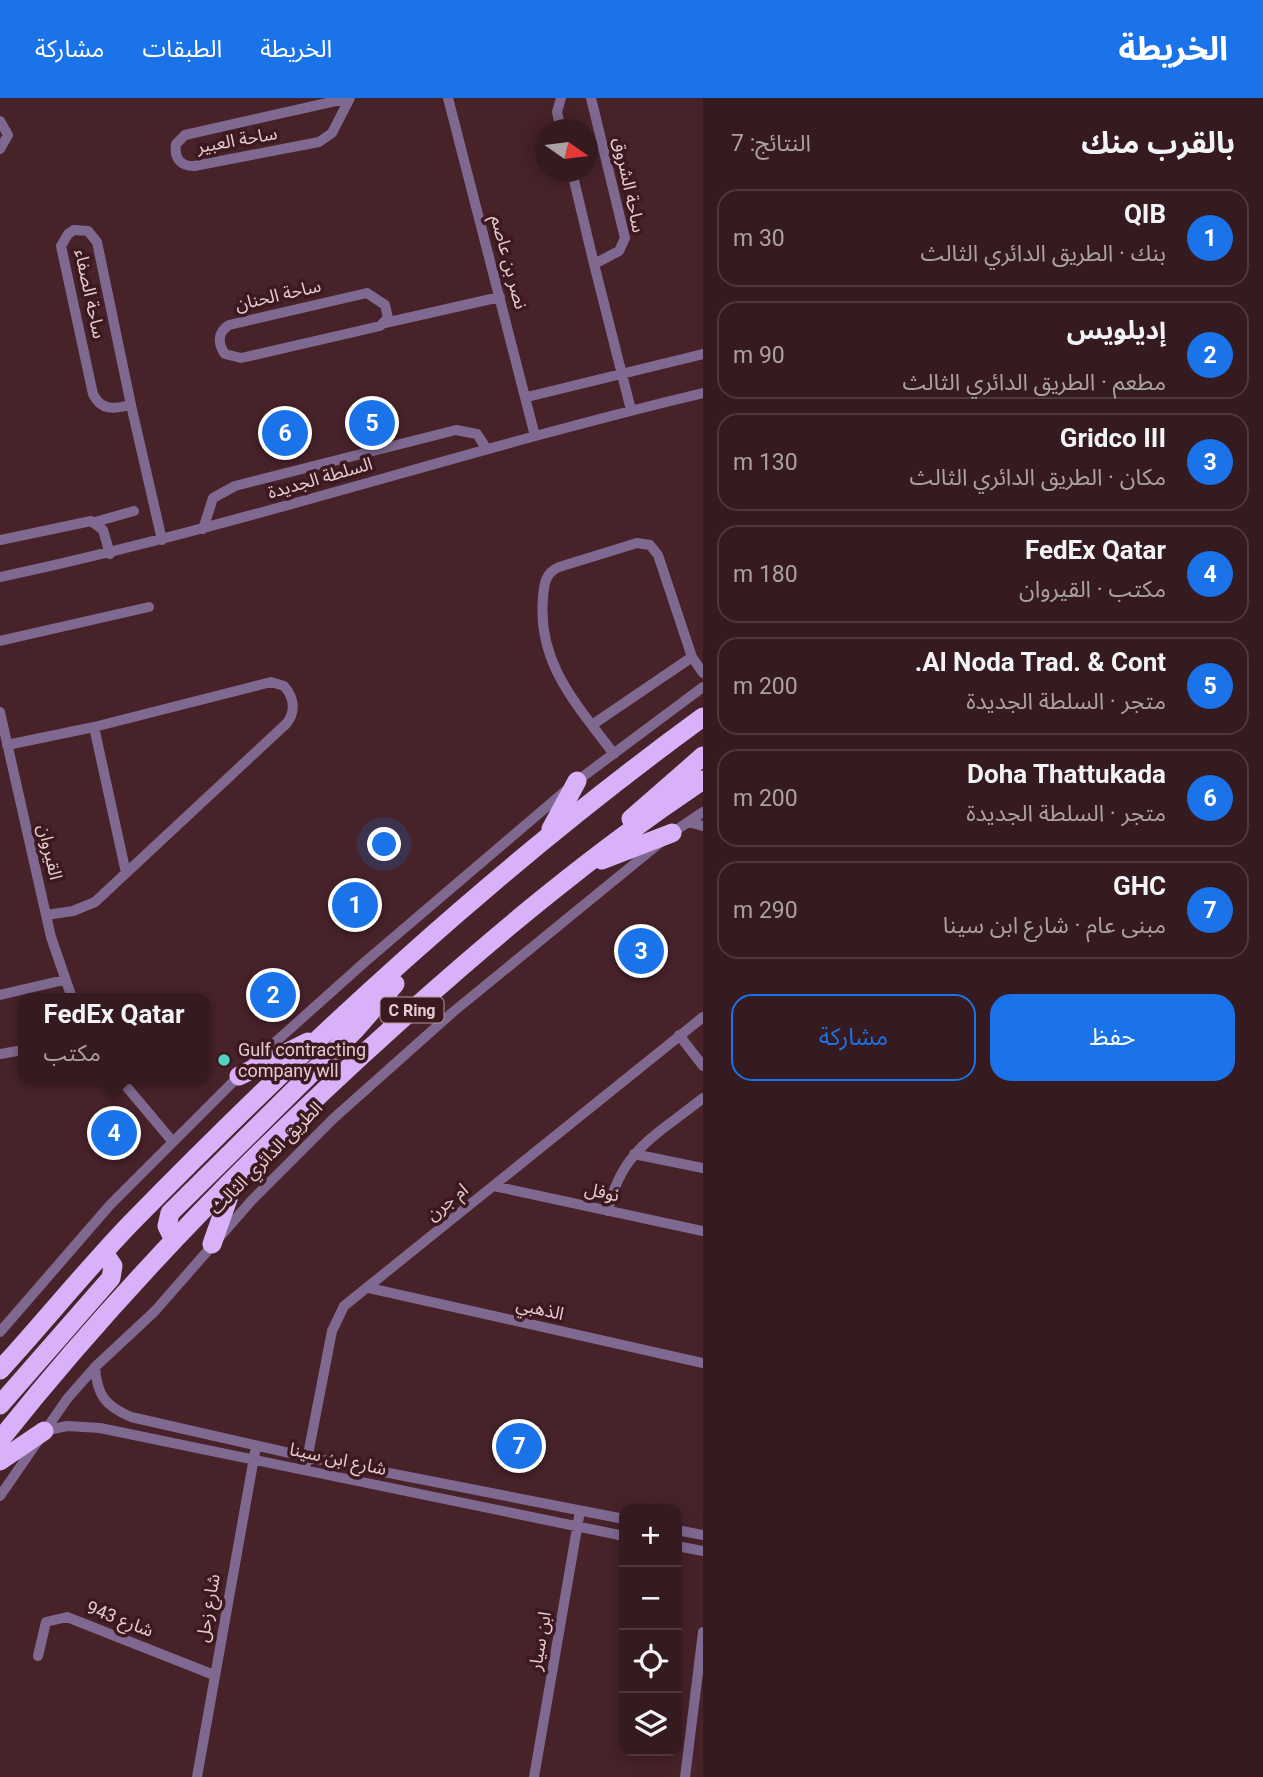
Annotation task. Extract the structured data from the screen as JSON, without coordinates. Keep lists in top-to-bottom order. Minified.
{"streets":{"highway":["C Ring","الطريق الدائري الثالث"],"street":["ساحة العبير","ساحة الشروق","نصر بن عاصم","ساحة الصفاء","ساحة الحنان","السلطة الجديدة","القيروان","نوفل","ام جرن","الذهبي","شارع ابن سينا","شارع زحل","شارع 943","ابن سيار"]},"crossings":[["نصر بن عاصم","ساحة الحنان"],["نصر بن عاصم","السلطة الجديدة"],["ساحة الصفاء","السلطة الجديدة"],["الطريق الدائري الثالث","شارع ابن سينا"],["نوفل","ام جرن"],["ام جرن","الذهبي"],["ام جرن","شارع ابن سينا"],["شارع ابن سينا","شارع زحل"],["شارع ابن سينا","ابن سيار"],["شارع زحل","شارع 943"]],"places":["Gulf contracting company wll"],"north":"right","page":{"header":"الخريطة","nav":["الخريطة","الطبقات","مشاركة"],"heading":["بالقرب منك","النتائج: 7"],"list":[{"mark":"1","name":"QIB","note":"بنك · الطريق الدائري الثالث","value":"30 m"},{"mark":"2","name":"إديلويس","note":"مطعم · الطريق الدائري الثالث","value":"90 m"},{"mark":"3","name":"Gridco III","note":"مكان · الطريق الدائري الثالث","value":"130 m"},{"mark":"4","name":"FedEx Qatar","note":"مكتب · القيروان","value":"180 m"},{"mark":"5","name":"Al Noda Trad. & Cont.","note":"متجر · السلطة الجديدة","value":"200 m"},{"mark":"6","name":"Doha Thattukada","note":"متجر · السلطة الجديدة","value":"200 m"},{"mark":"7","name":"GHC","note":"مبنى عام · شارع ابن سينا","value":"290 m"}],"pins":["5","6","1","3","2","4","7"],"buttons":["حفظ","مشاركة"],"popup":["FedEx Qatar","مكتب"],"map_buttons":["+","−"]}}
